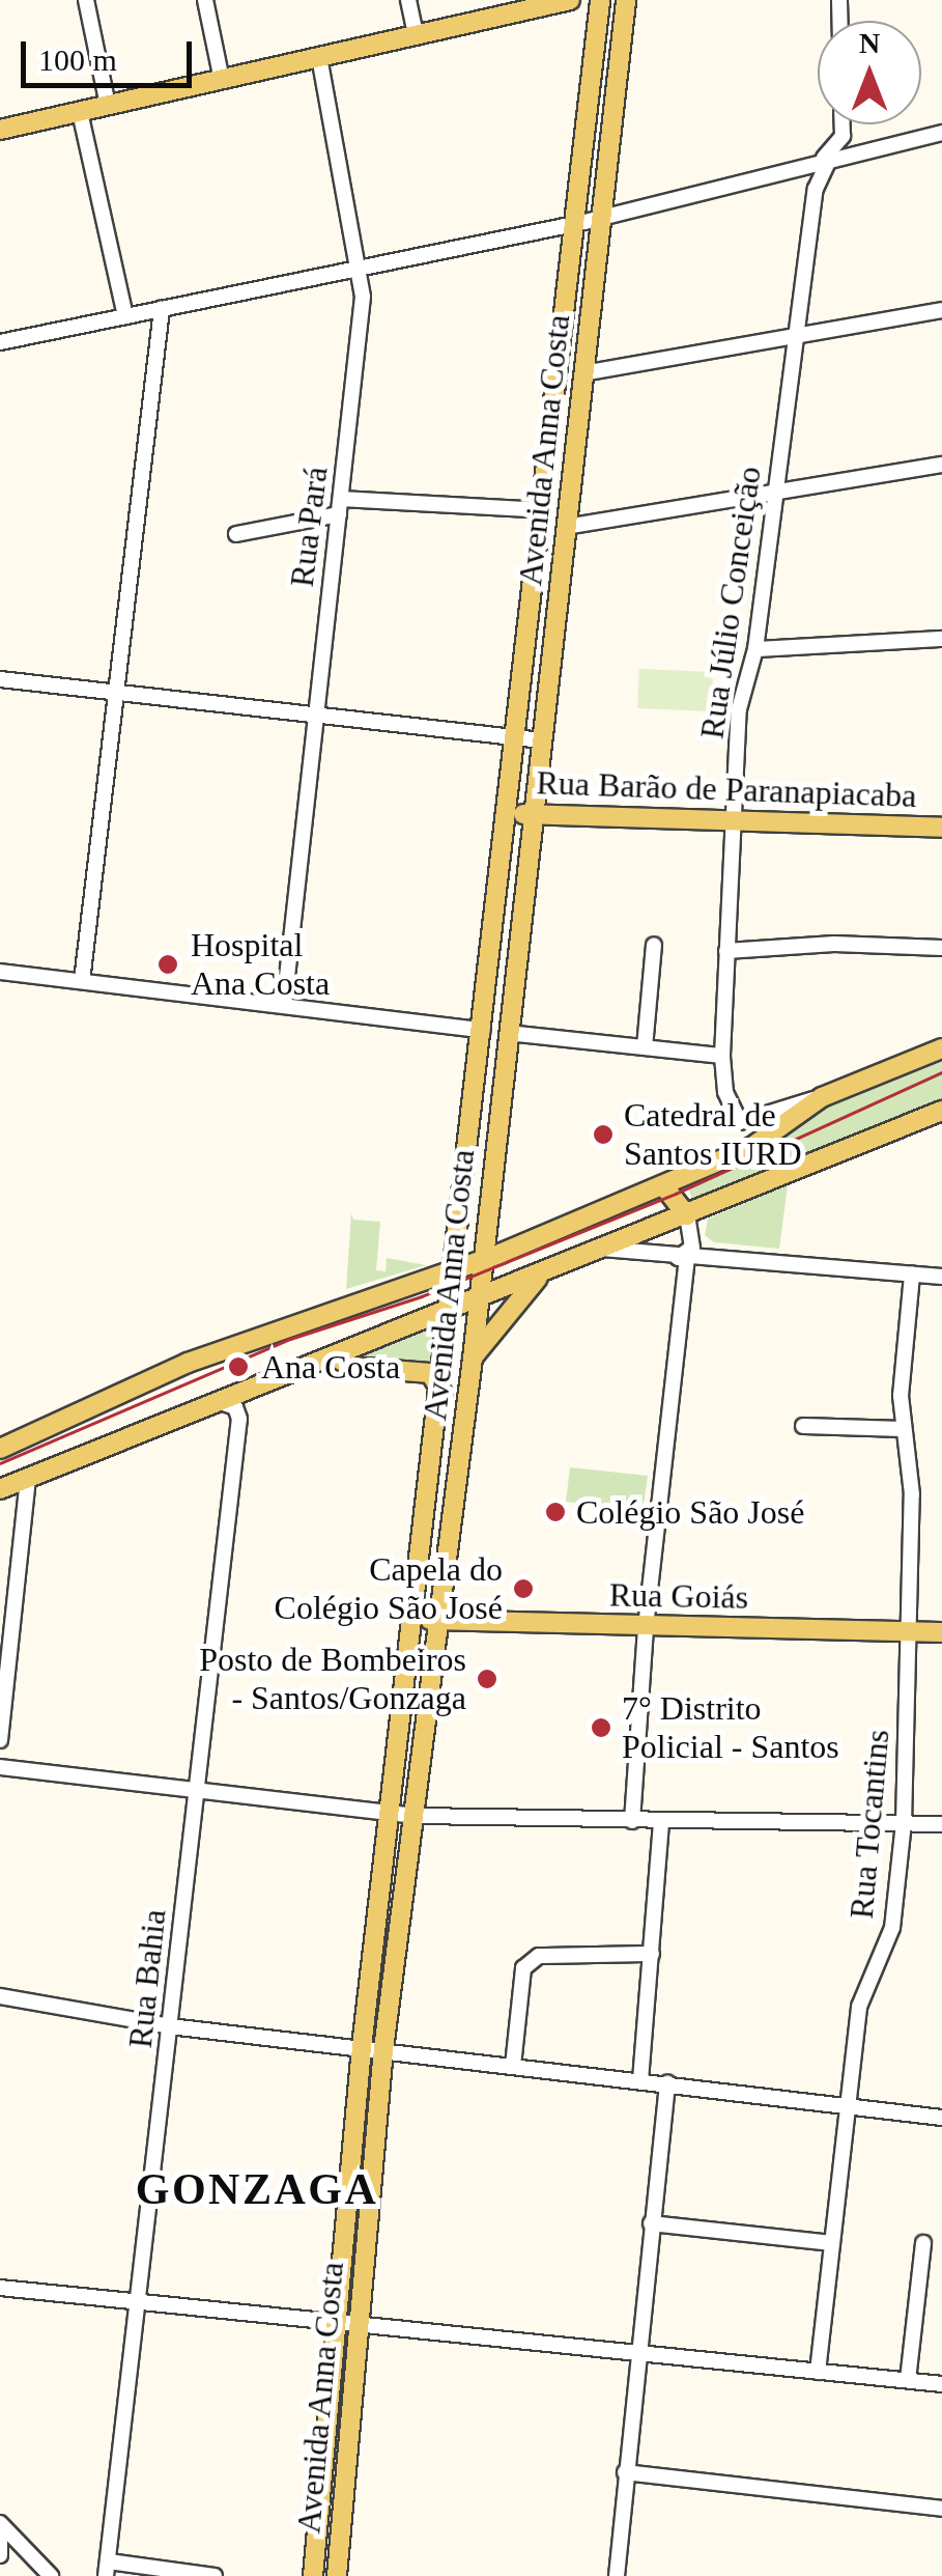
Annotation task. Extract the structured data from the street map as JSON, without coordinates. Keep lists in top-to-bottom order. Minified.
{"streets":{"main road":["Avenida Anna Costa","Rua Barão de Paranapiacaba","Rua Goiás"],"street":["Rua Pará","Rua Júlio Conceição","Rua Tocantins","Rua Bahia"]},"crossings":[["Avenida Anna Costa","Rua Barão de Paranapiacaba"],["Avenida Anna Costa","Rua Goiás"],["Rua Júlio Conceição","Rua Barão de Paranapiacaba"],["Rua Goiás","Rua Tocantins"]],"districts":["GONZAGA"],"places":["Hospital Ana Costa","Catedral de Santos IURD","Ana Costa","Colégio São José","Capela do Colégio São José","Posto de Bombeiros - Santos/Gonzaga","7° Distrito Policial - Santos"],"scale_bar":"100 m","north":"top"}
